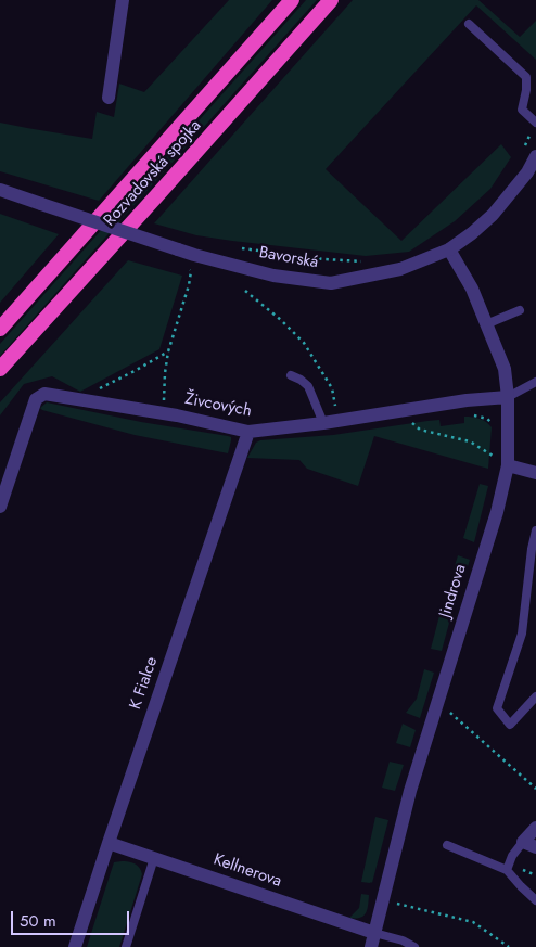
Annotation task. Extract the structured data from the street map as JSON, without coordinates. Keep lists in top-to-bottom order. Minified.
{"streets":{"highway":["Rozvadovská spojka"],"street":["Bavorská","Živcových","Jindrova","K Fialce","Kellnerova"]},"crossings":[["Bavorská","Jindrova"],["Živcových","Jindrova"],["Živcových","K Fialce"],["Jindrova","Kellnerova"],["K Fialce","Kellnerova"]],"scale_bar":"50 m"}
